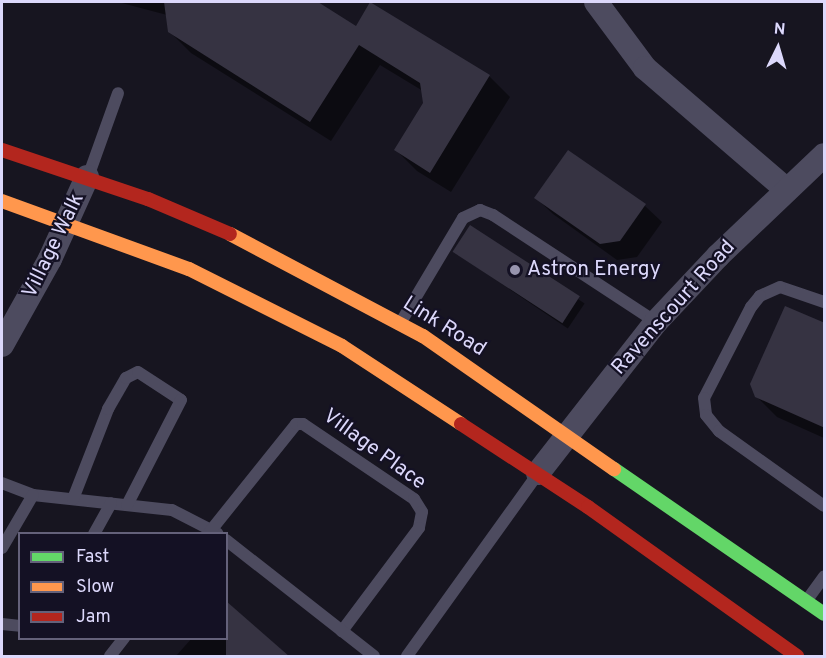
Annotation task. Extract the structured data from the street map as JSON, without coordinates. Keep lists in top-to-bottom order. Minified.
{"streets":{"street":["Village Walk","Ravenscourt Road","Link Road"],"lane":["Village Place"]},"crossings":[["Village Walk","Link Road"],["Ravenscourt Road","Link Road"]],"places":["Astron Energy"],"legend":["Fast","Slow","Jam"],"north":"top"}
